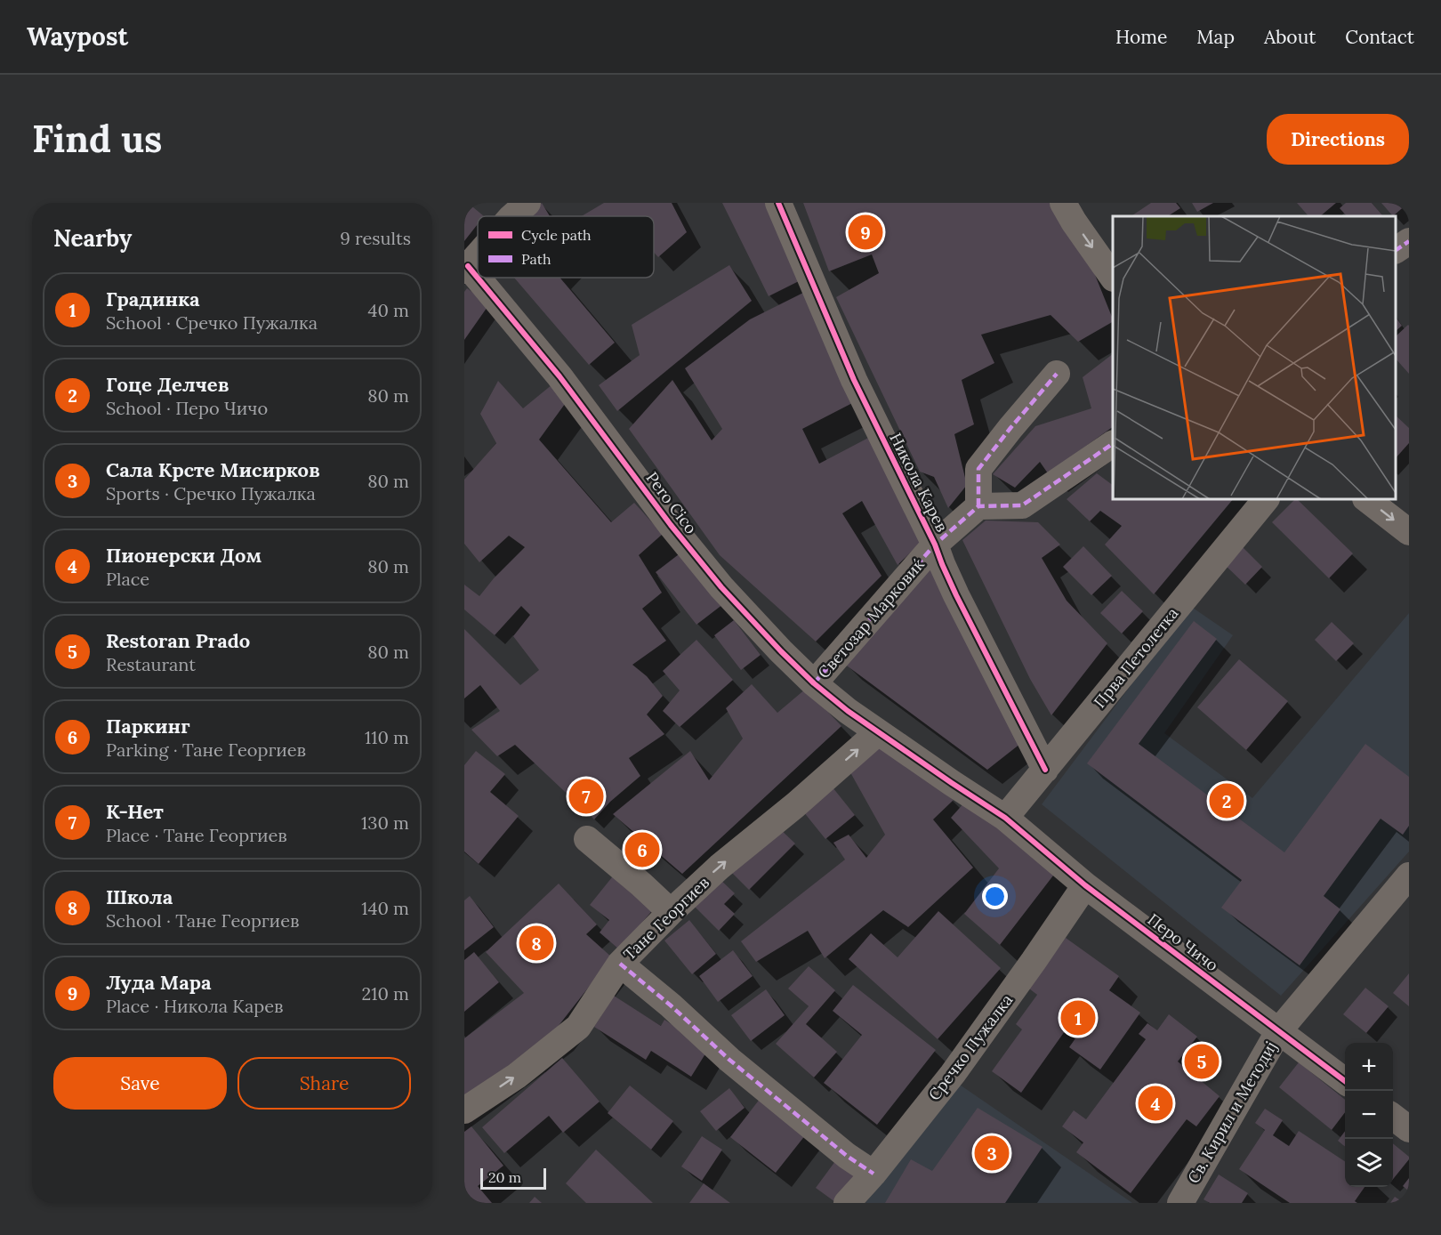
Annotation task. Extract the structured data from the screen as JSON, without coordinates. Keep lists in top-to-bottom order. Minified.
{"streets":{"street":["Никола Карев","Pero Cico","Светозар Марковиќ","Прва Петолетка","Тане Георгиев","Перо Чичо","Сречко Пужалка","Св. Кирил и Методиј"]},"crossings":[["Никола Карев","Светозар Марковиќ"],["Никола Карев","Прва Петолетка"],["Pero Cico","Светозар Марковиќ"],["Pero Cico","Прва Петолетка"],["Pero Cico","Тане Георгиев"],["Pero Cico","Перо Чичо"],["Прва Петолетка","Перо Чичо"],["Перо Чичо","Сречко Пужалка"],["Перо Чичо","Св. Кирил и Методиј"]],"one_way":["Тане Георгиев"],"legend":["Cycle path","Path"],"scale_bar":"20 m","page":{"header":"Waypost","nav":["Home","Map","About","Contact"],"buttons":["Directions",["Save","Share"]],"title":"Find us","heading":["Nearby","9 results"],"pins":["9","7","2","6","8","1","5","4","3"],"list":[{"mark":"1","name":"Градинка","note":"School · Сречко Пужалка","value":"40 m"},{"mark":"2","name":"Гоце Делчев","note":"School · Перо Чичо","value":"80 m"},{"mark":"3","name":"Сала Крсте Мисирков","note":"Sports · Сречко Пужалка","value":"80 m"},{"mark":"4","name":"Пионерски Дом","note":"Place","value":"80 m"},{"mark":"5","name":"Restoran Prado","note":"Restaurant","value":"80 m"},{"mark":"6","name":"Паркинг","note":"Parking · Тане Георгиев","value":"110 m"},{"mark":"7","name":"К-Нет","note":"Place · Тане Георгиев","value":"130 m"},{"mark":"8","name":"Школа","note":"School · Тане Георгиев","value":"140 m"},{"mark":"9","name":"Луда Мара","note":"Place · Никола Карев","value":"210 m"}],"map_buttons":["+","−"],"scale":"20 m"}}
